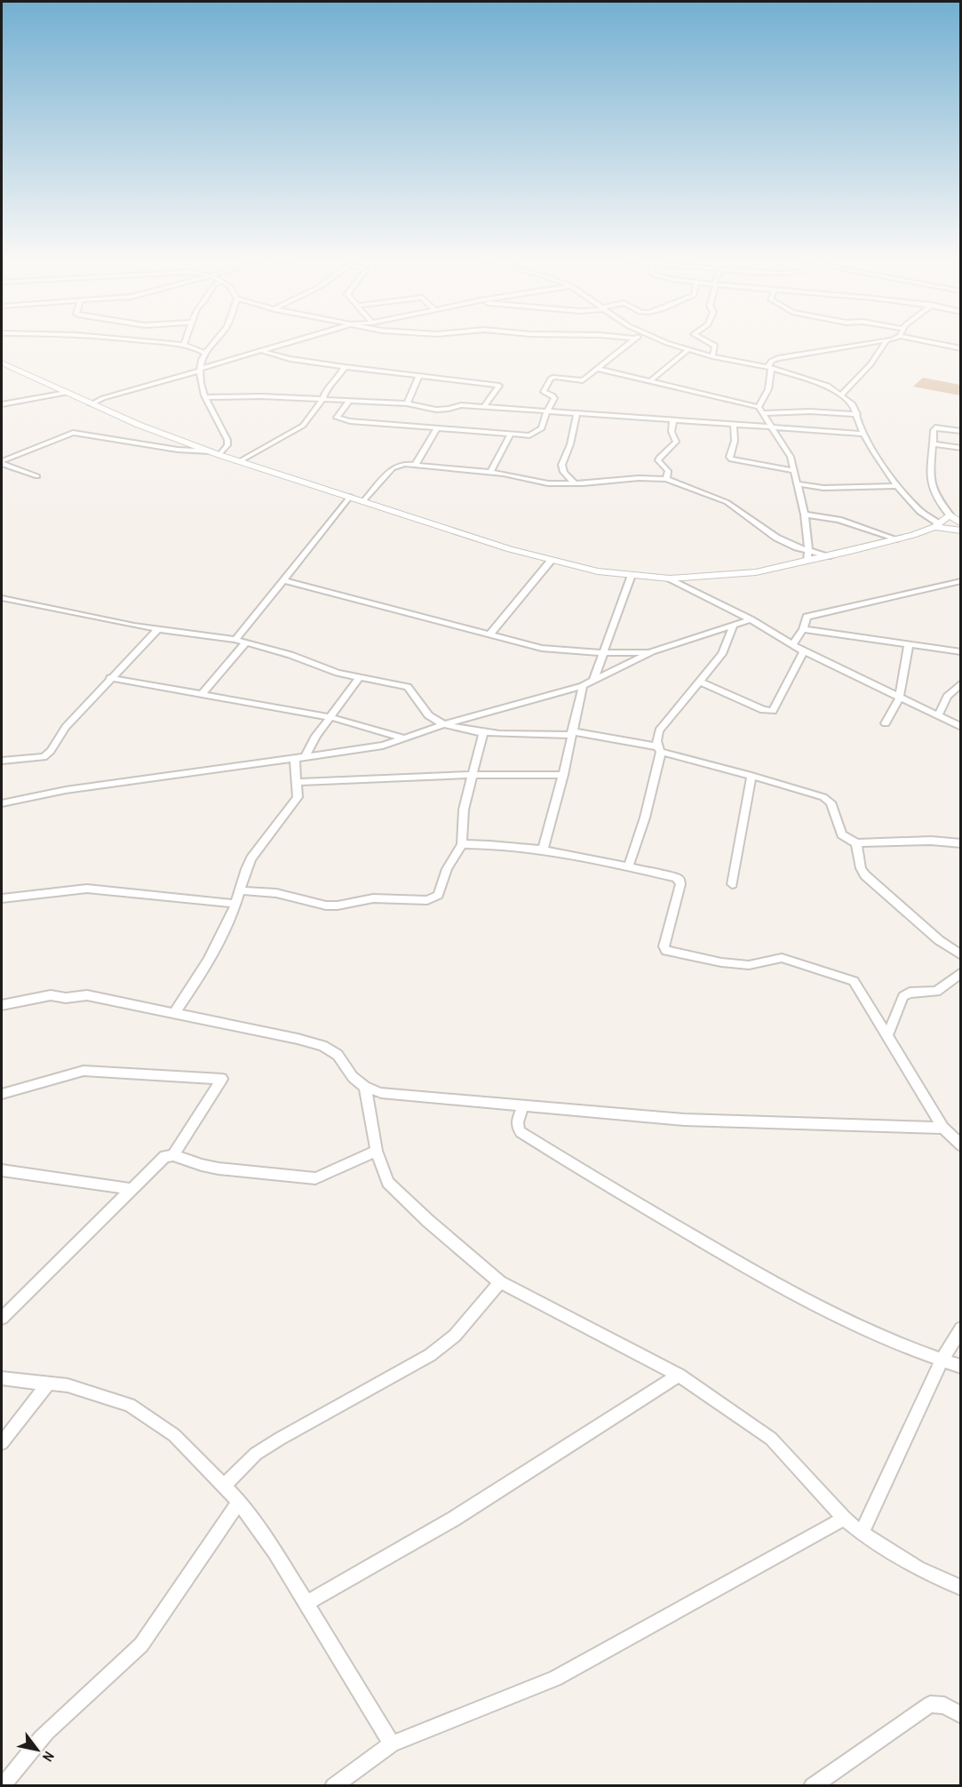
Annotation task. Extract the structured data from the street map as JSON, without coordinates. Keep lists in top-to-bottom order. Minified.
{"north":"bottom right"}
